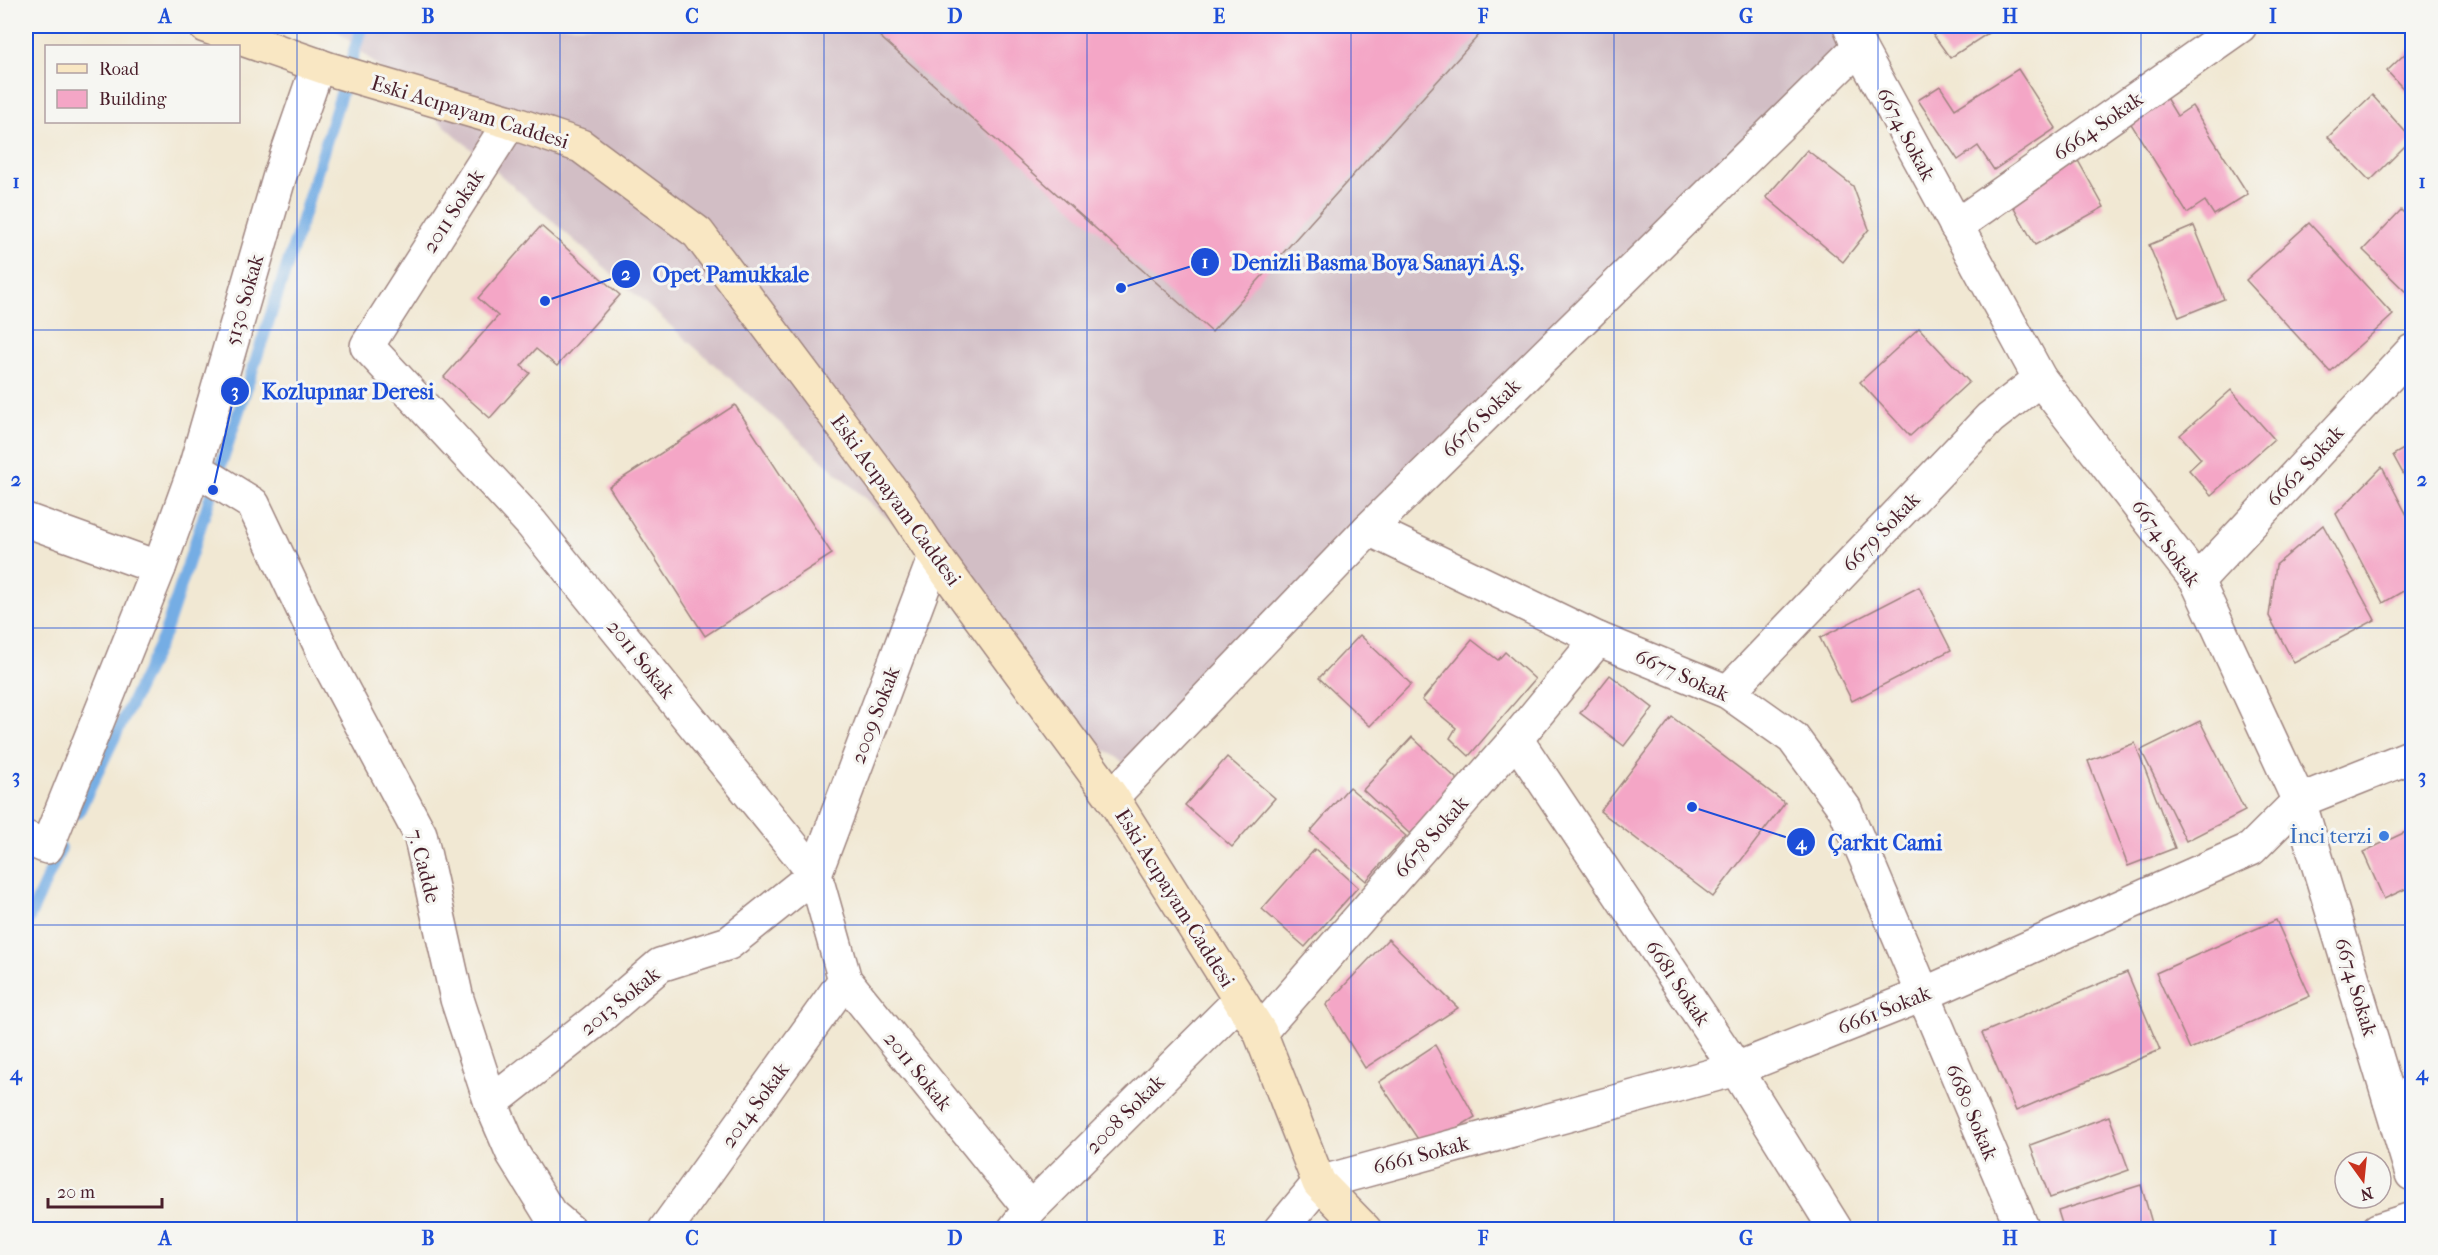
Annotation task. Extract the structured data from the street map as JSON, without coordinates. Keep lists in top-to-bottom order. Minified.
{"streets":{"main road":["Eski Acıpayam Caddesi"],"street":["6664 Sokak","6674 Sokak","2011 Sokak","5130 Sokak","6676 Sokak","6662 Sokak","6679 Sokak","6677 Sokak","2009 Sokak","6678 Sokak","7. Cadde","6681 Sokak","2013 Sokak","6661 Sokak","2014 Sokak","6680 Sokak","2008 Sokak"]},"crossings":[["Eski Acıpayam Caddesi","2011 Sokak"],["Eski Acıpayam Caddesi","5130 Sokak"],["Eski Acıpayam Caddesi","6676 Sokak"],["Eski Acıpayam Caddesi","2009 Sokak"],["Eski Acıpayam Caddesi","6678 Sokak"],["Eski Acıpayam Caddesi","6661 Sokak"],["Eski Acıpayam Caddesi","2008 Sokak"],["6664 Sokak","6674 Sokak"],["6674 Sokak","6676 Sokak"],["6674 Sokak","6662 Sokak"],["6674 Sokak","6679 Sokak"],["6674 Sokak","6661 Sokak"],["2011 Sokak","2009 Sokak"],["2011 Sokak","2013 Sokak"],["2011 Sokak","2014 Sokak"],["2011 Sokak","2008 Sokak"],["5130 Sokak","7. Cadde"],["6676 Sokak","6677 Sokak"],["6679 Sokak","6677 Sokak"],["6677 Sokak","6678 Sokak"],["6677 Sokak","6661 Sokak"],["6677 Sokak","6680 Sokak"],["2009 Sokak","2013 Sokak"],["6678 Sokak","6681 Sokak"],["7. Cadde","2013 Sokak"],["6681 Sokak","6661 Sokak"],["6661 Sokak","6680 Sokak"]],"places":["Denizli Basma Boya Sanayi A.Ş.","Opet Pamukkale","Kozlupınar Deresi","Çarkıt Cami","İnci terzi"],"legend":["Road","Building"],"scale_bar":"20 m","north":"bottom","grid":{"columns":["A","B","C","D","E","F","G","H","I"],"rows":["1","2","3","4"]}}
